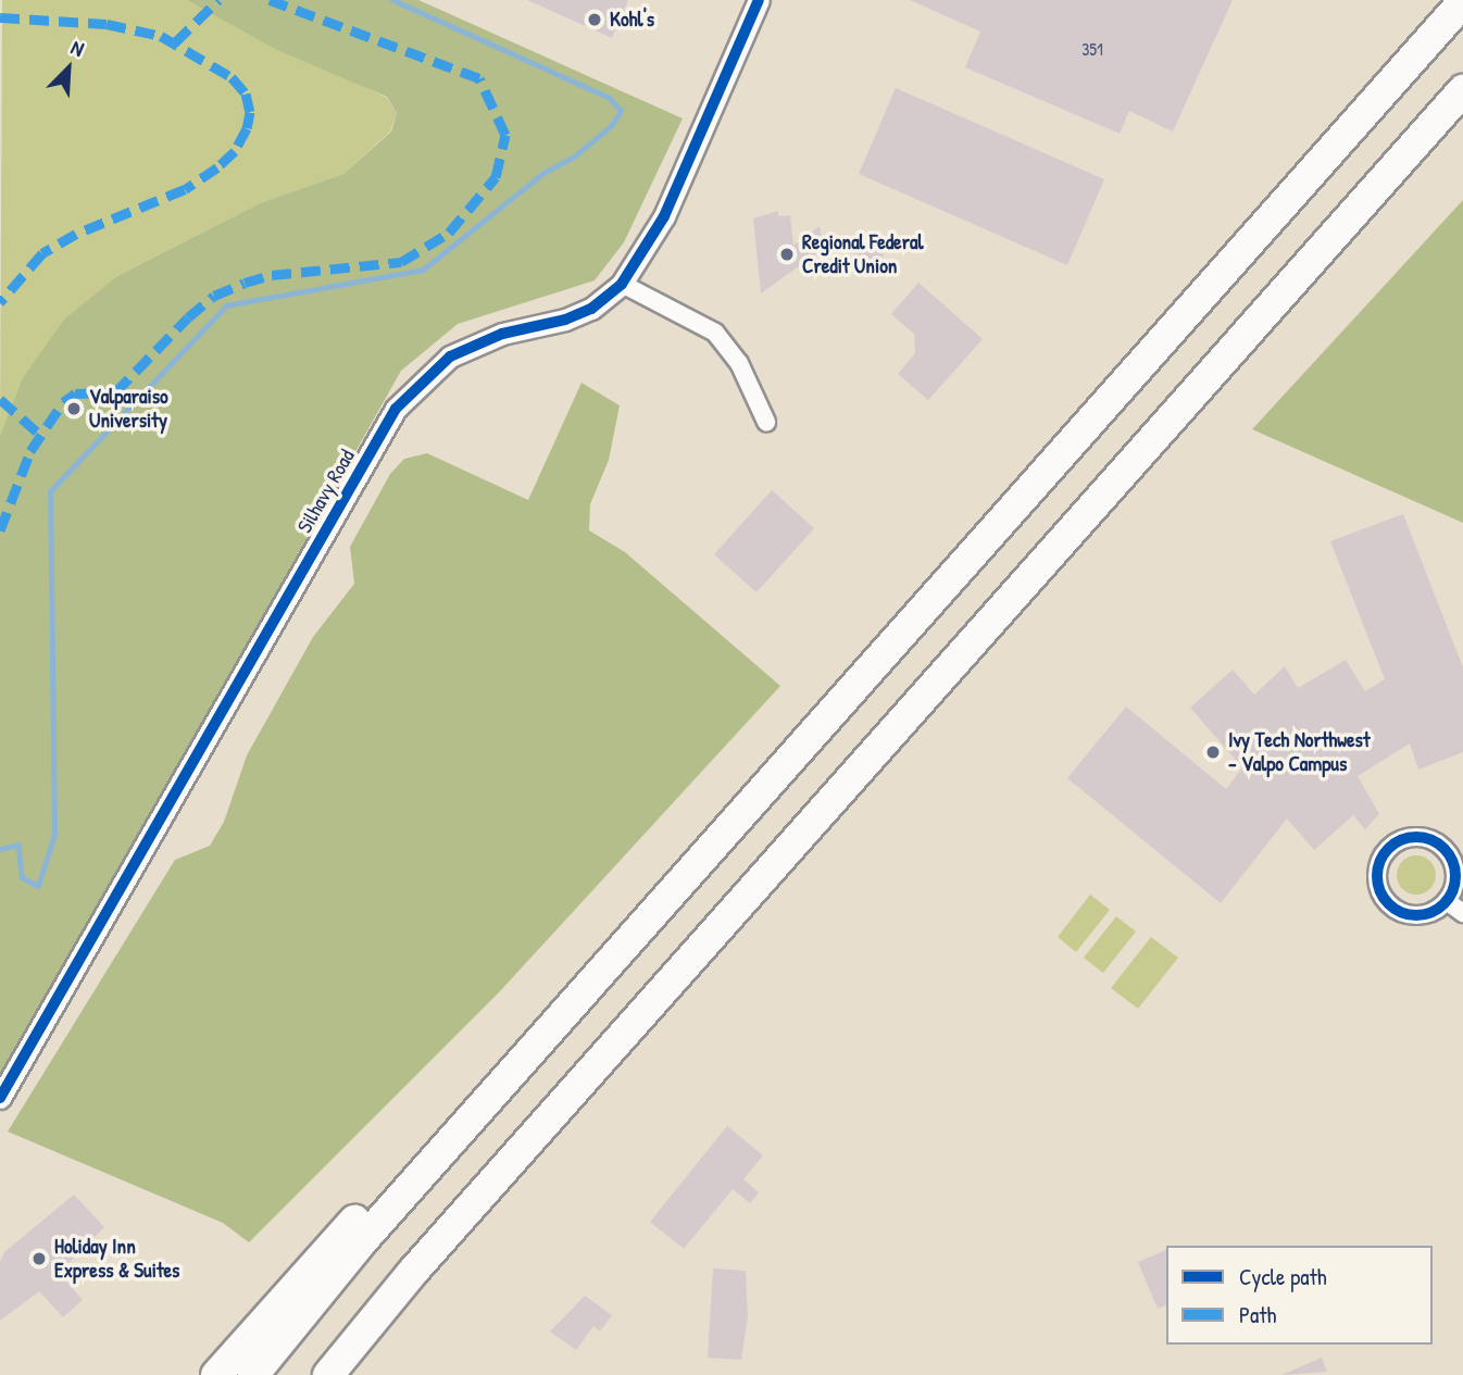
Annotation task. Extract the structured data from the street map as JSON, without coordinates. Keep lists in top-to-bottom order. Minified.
{"streets":{"street":["Silhavy Road"]},"places":["Kohl's","Regional Federal Credit Union","Valparaiso University","Ivy Tech Northwest - Valpo Campus","Holiday Inn Express & Suites"],"house_numbers":["351"],"legend":["Cycle path","Path"],"north":"top right"}
